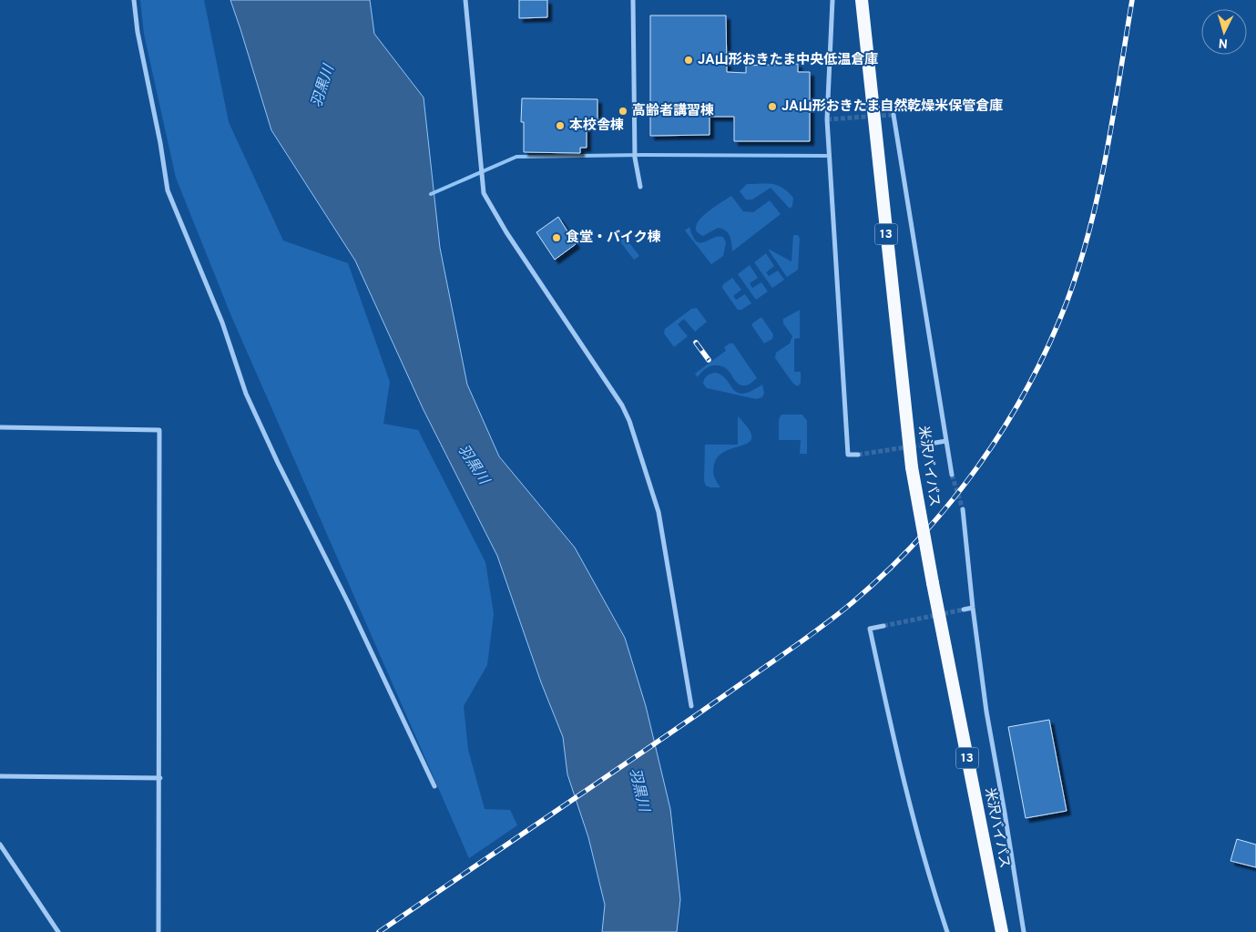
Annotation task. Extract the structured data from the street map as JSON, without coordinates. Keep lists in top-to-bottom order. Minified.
{"streets":{"highway":["13","米沢バイパス"]},"water":["羽黒川"],"places":["JA山形おきたま中央低温倉庫","JA山形おきたま自然乾燥米保管倉庫","高齢者講習棟","本校舎棟","食堂・バイク棟"],"north":"bottom"}
